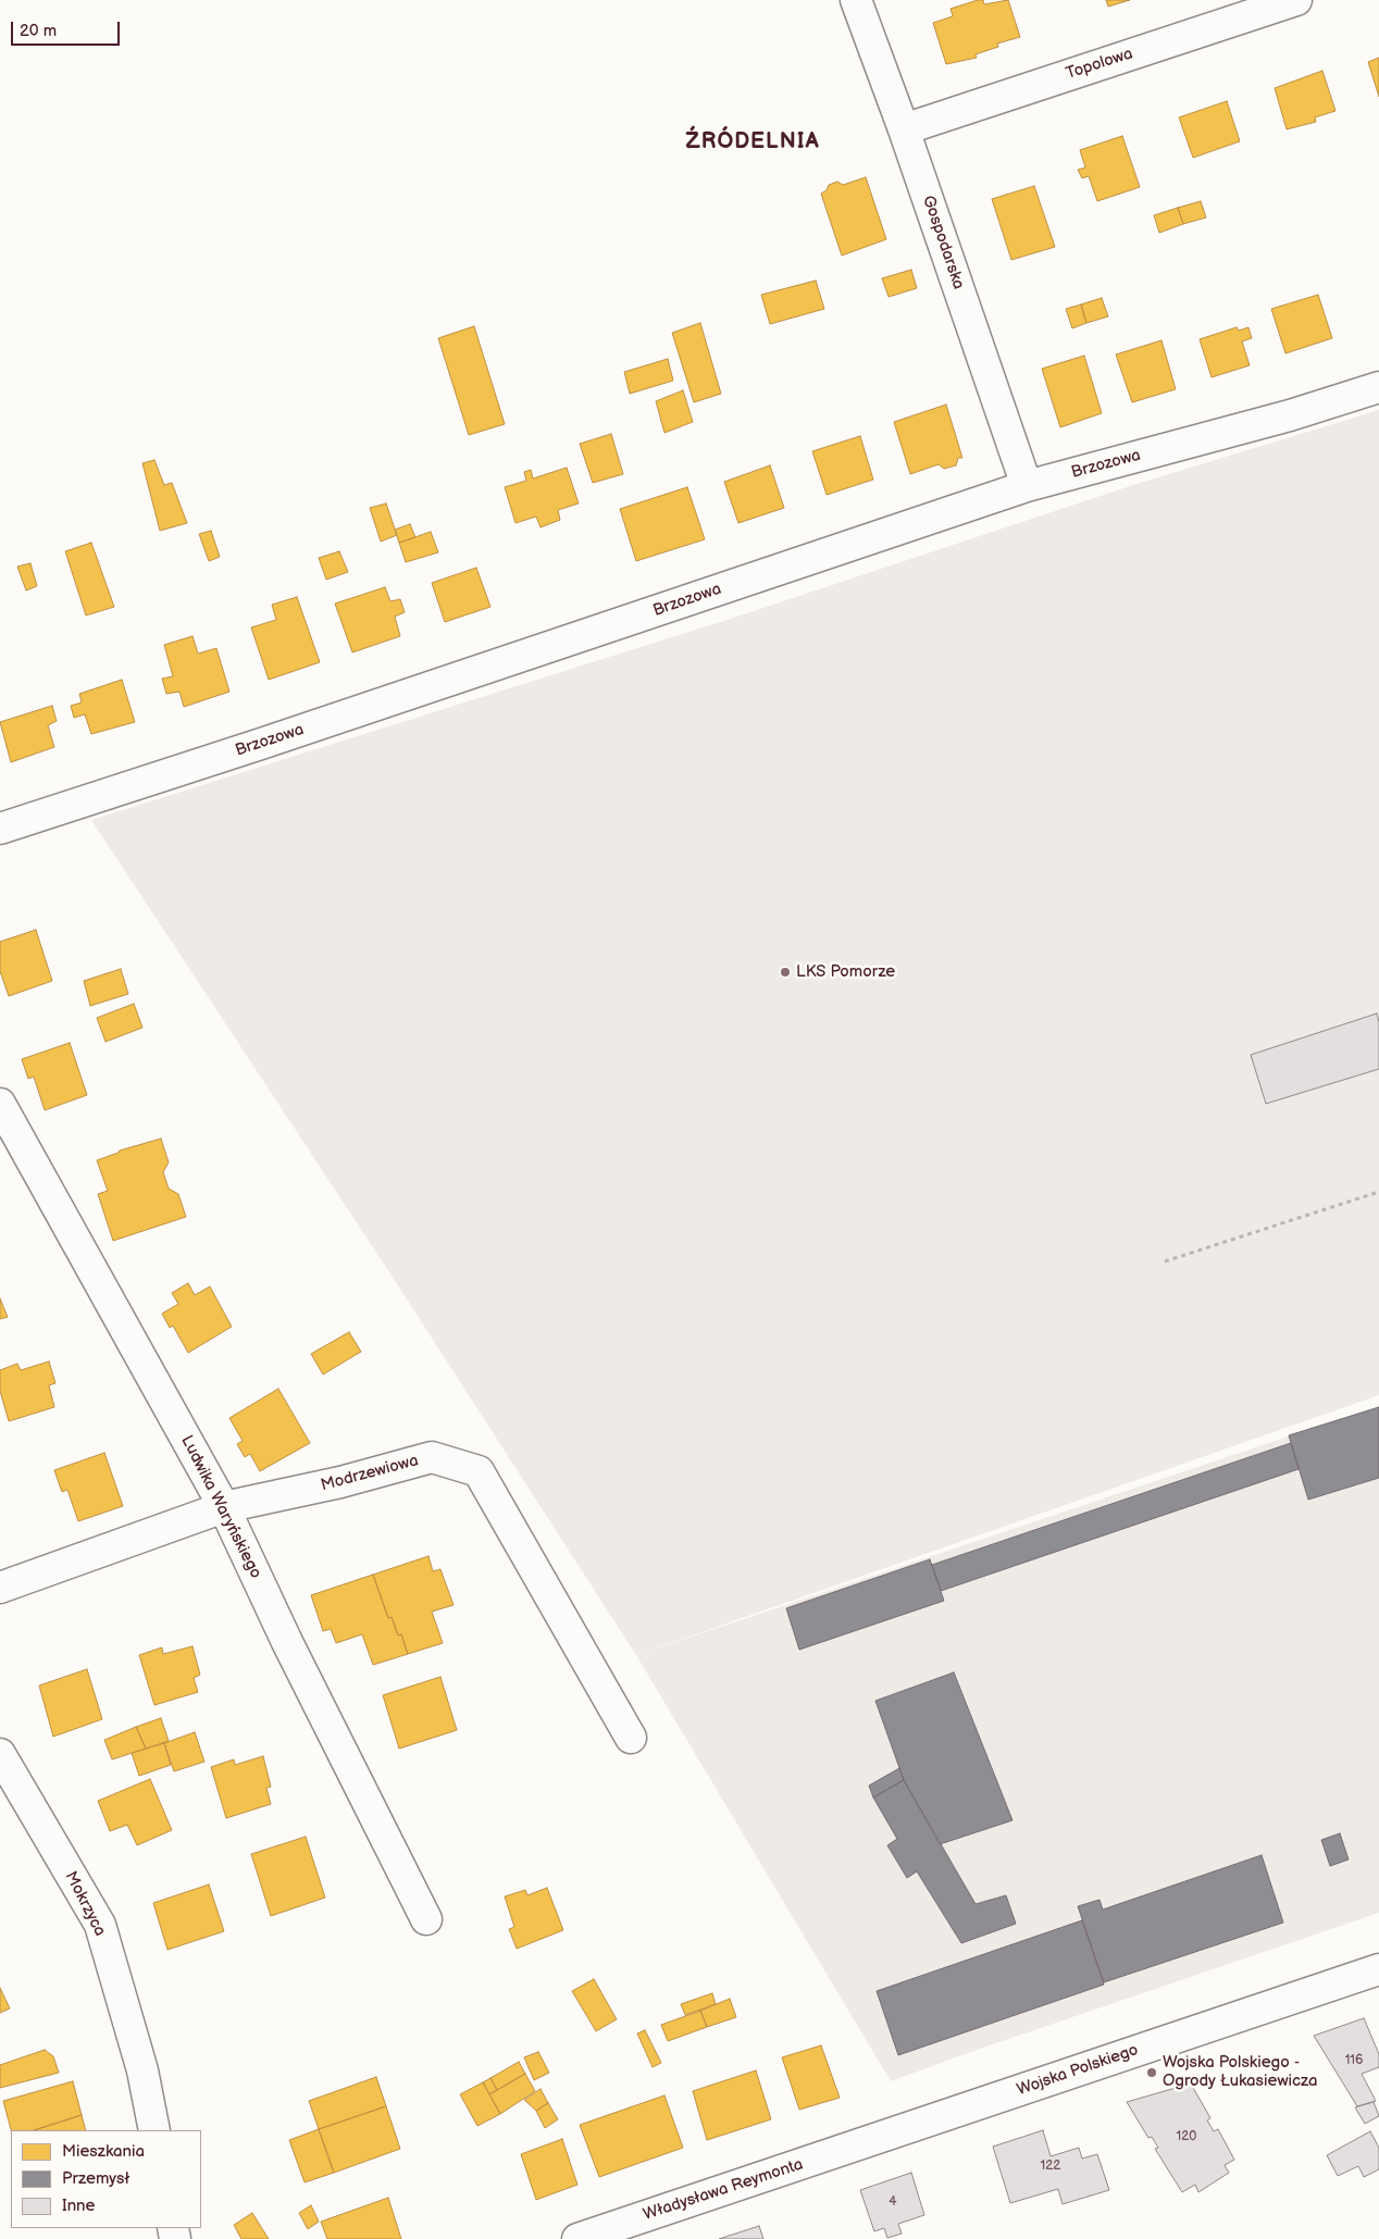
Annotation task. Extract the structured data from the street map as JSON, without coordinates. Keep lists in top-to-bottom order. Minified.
{"streets":{"street":["Topolowa","Gospodarska","Brzozowa","Modrzewiowa","Ludwika Waryńskiego","Mokrzyca","Wojska Polskiego","Władysława Reymonta"]},"crossings":[["Topolowa","Gospodarska"],["Gospodarska","Brzozowa"],["Modrzewiowa","Ludwika Waryńskiego"],["Wojska Polskiego","Władysława Reymonta"]],"districts":["ŹRÓDELNIA"],"places":["LKS Pomorze","Wojska Polskiego - Ogrody Łukasiewicza"],"house_numbers":["116","120","122","4"],"legend":["Mieszkania","Przemysł","Inne"],"scale_bar":"20 m"}
